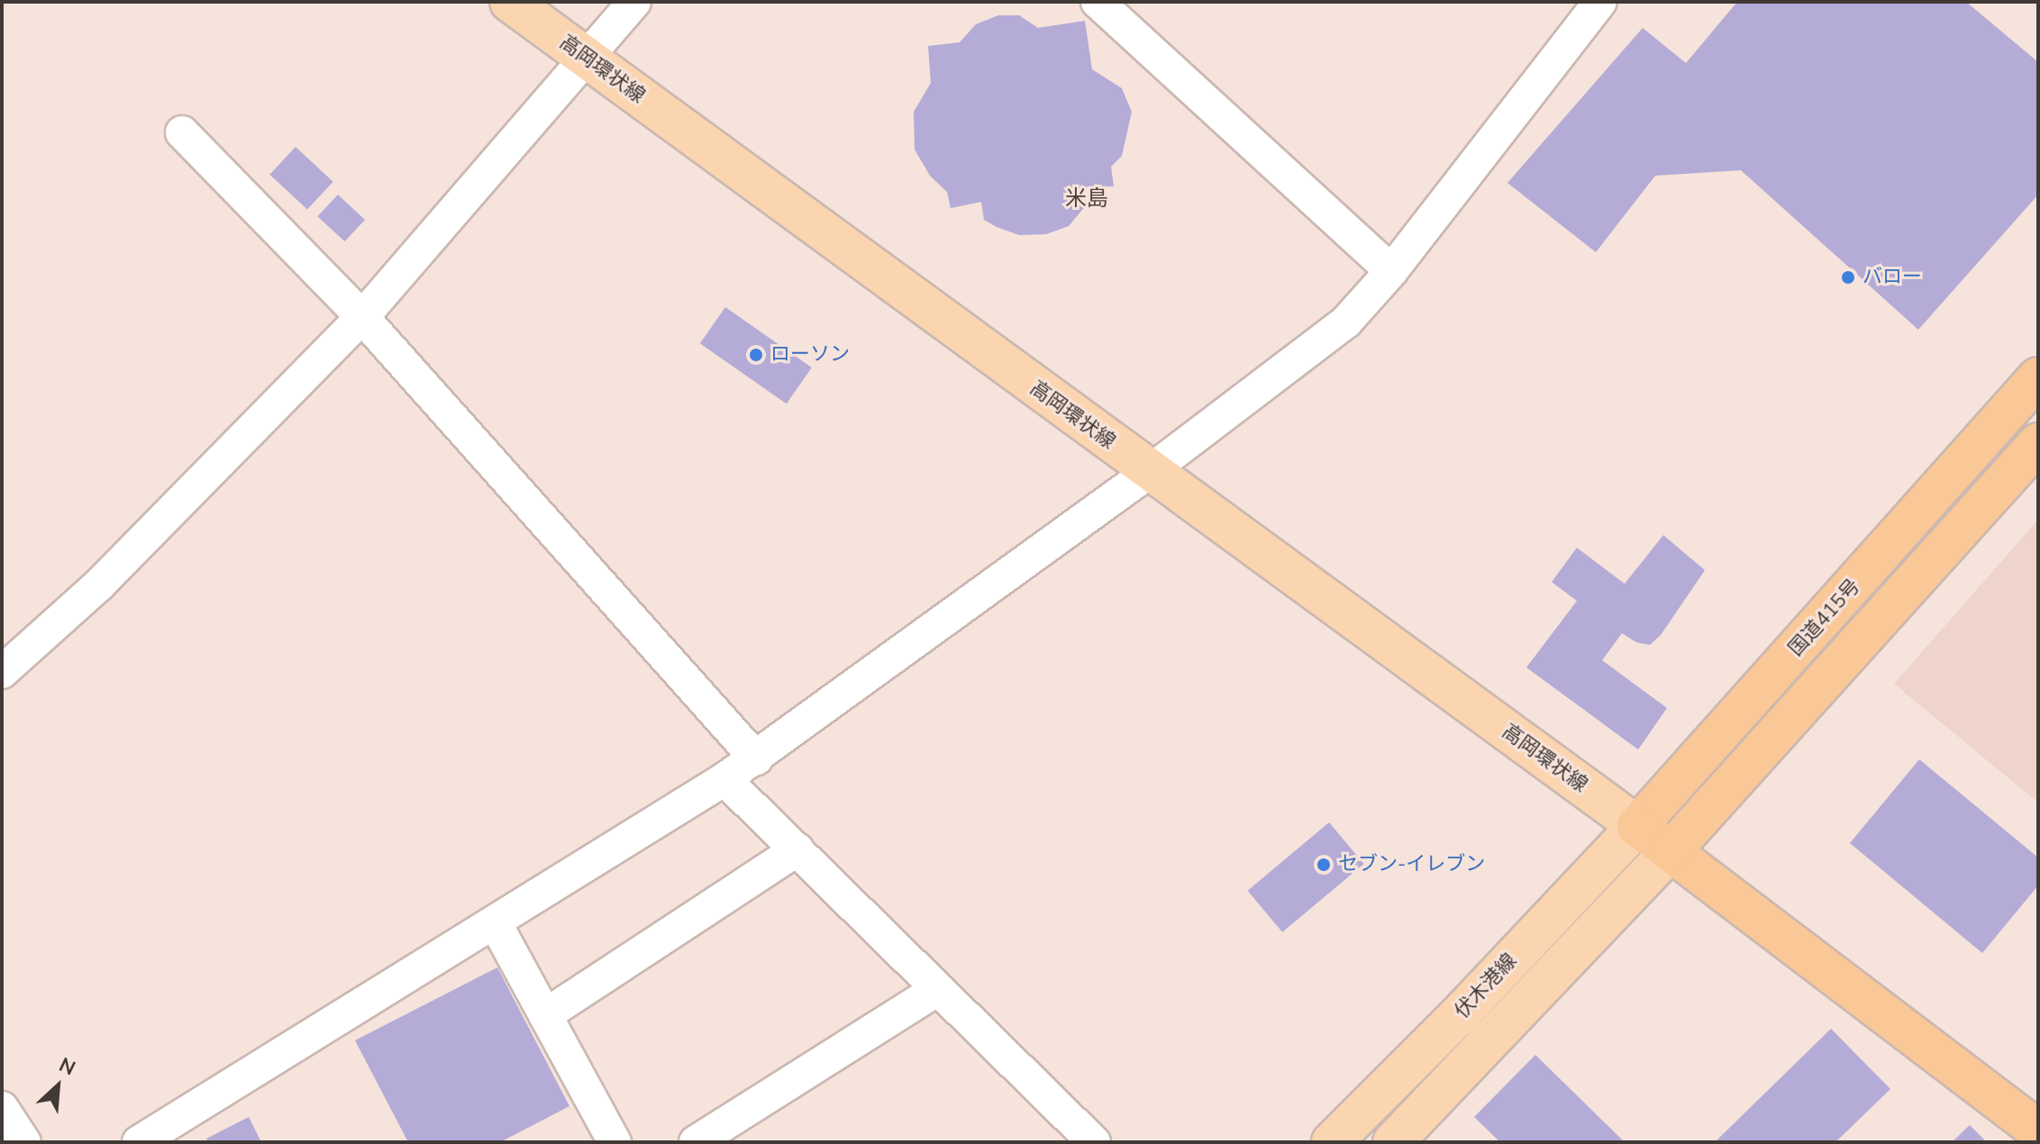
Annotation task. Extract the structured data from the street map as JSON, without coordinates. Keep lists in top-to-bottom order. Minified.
{"streets":{"highway":["国道415号"],"main road":["高岡環状線","伏木港線"]},"crossings":[["高岡環状線","国道415号"],["高岡環状線","伏木港線"],["国道415号","伏木港線"]],"districts":["米島"],"places":["バロー","ローソン","セブン-イレブン"],"north":"top right"}
